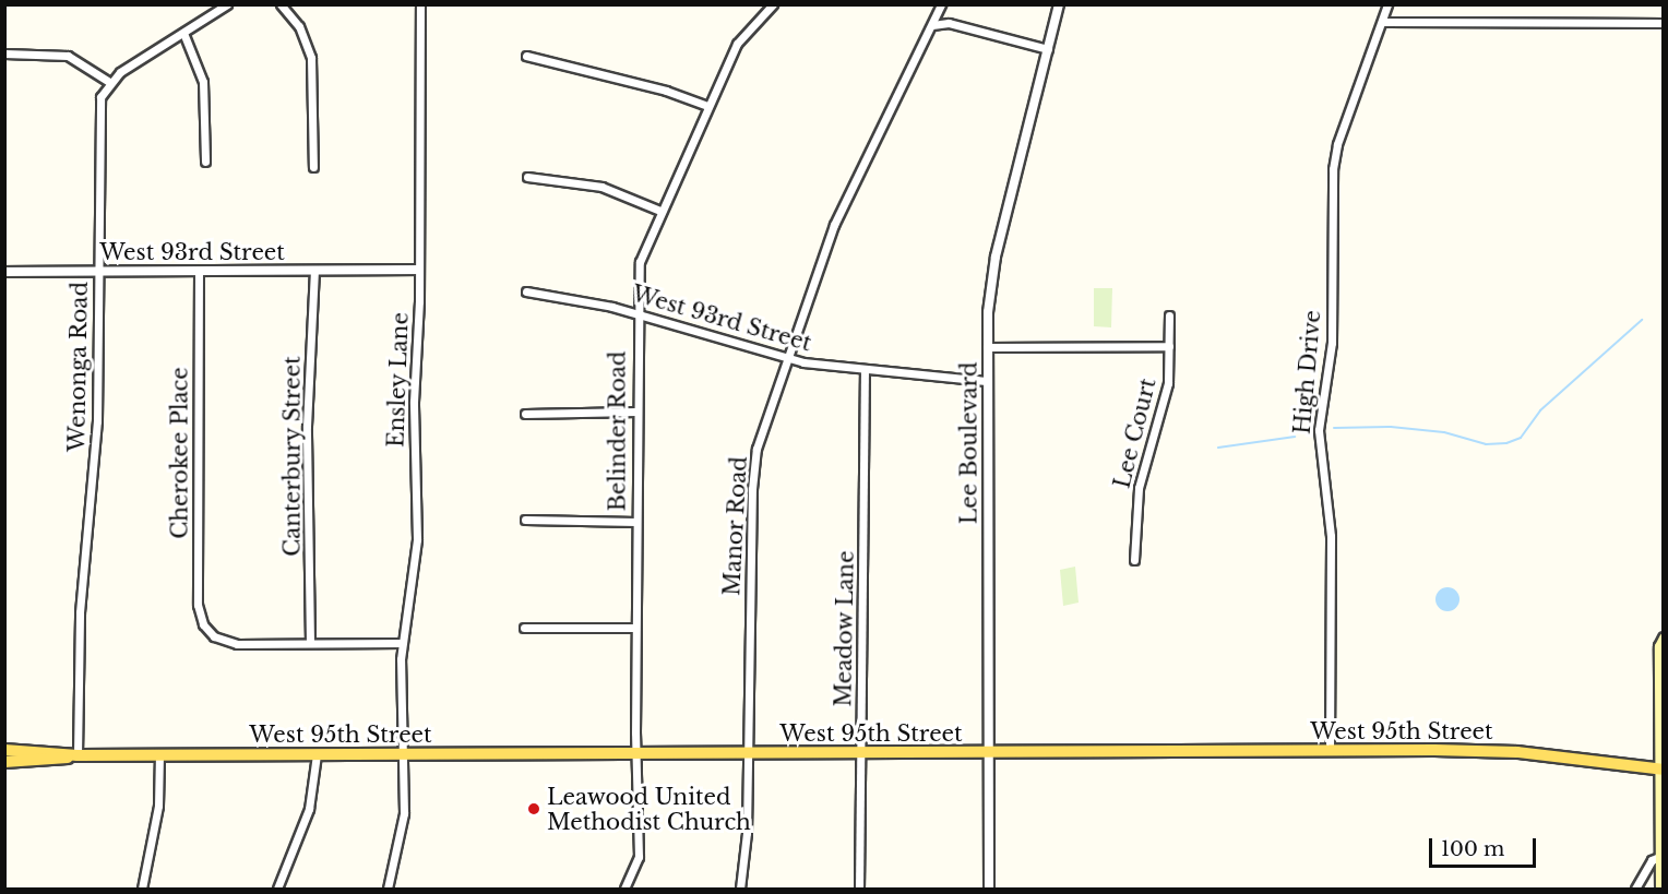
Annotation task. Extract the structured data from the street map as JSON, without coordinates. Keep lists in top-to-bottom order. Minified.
{"streets":{"main road":["West 95th Street"],"street":["West 93rd Street","Wenonga Road","High Drive","Ensley Lane","Belinder Road","Lee Court","Lee Boulevard","Cherokee Place","Canterbury Street","Manor Road","Meadow Lane"]},"crossings":[["West 93rd Street","Wenonga Road"],["West 93rd Street","Ensley Lane"],["West 93rd Street","Belinder Road"],["West 93rd Street","Lee Boulevard"],["West 93rd Street","Cherokee Place"],["West 93rd Street","Canterbury Street"],["West 93rd Street","Manor Road"],["West 93rd Street","Meadow Lane"],["Wenonga Road","West 95th Street"],["High Drive","West 95th Street"],["Ensley Lane","West 95th Street"],["Belinder Road","West 95th Street"],["Lee Boulevard","West 95th Street"],["Cherokee Place","Canterbury Street"],["Manor Road","West 95th Street"],["Meadow Lane","West 95th Street"]],"places":["Leawood United Methodist Church"],"scale_bar":"100 m"}
